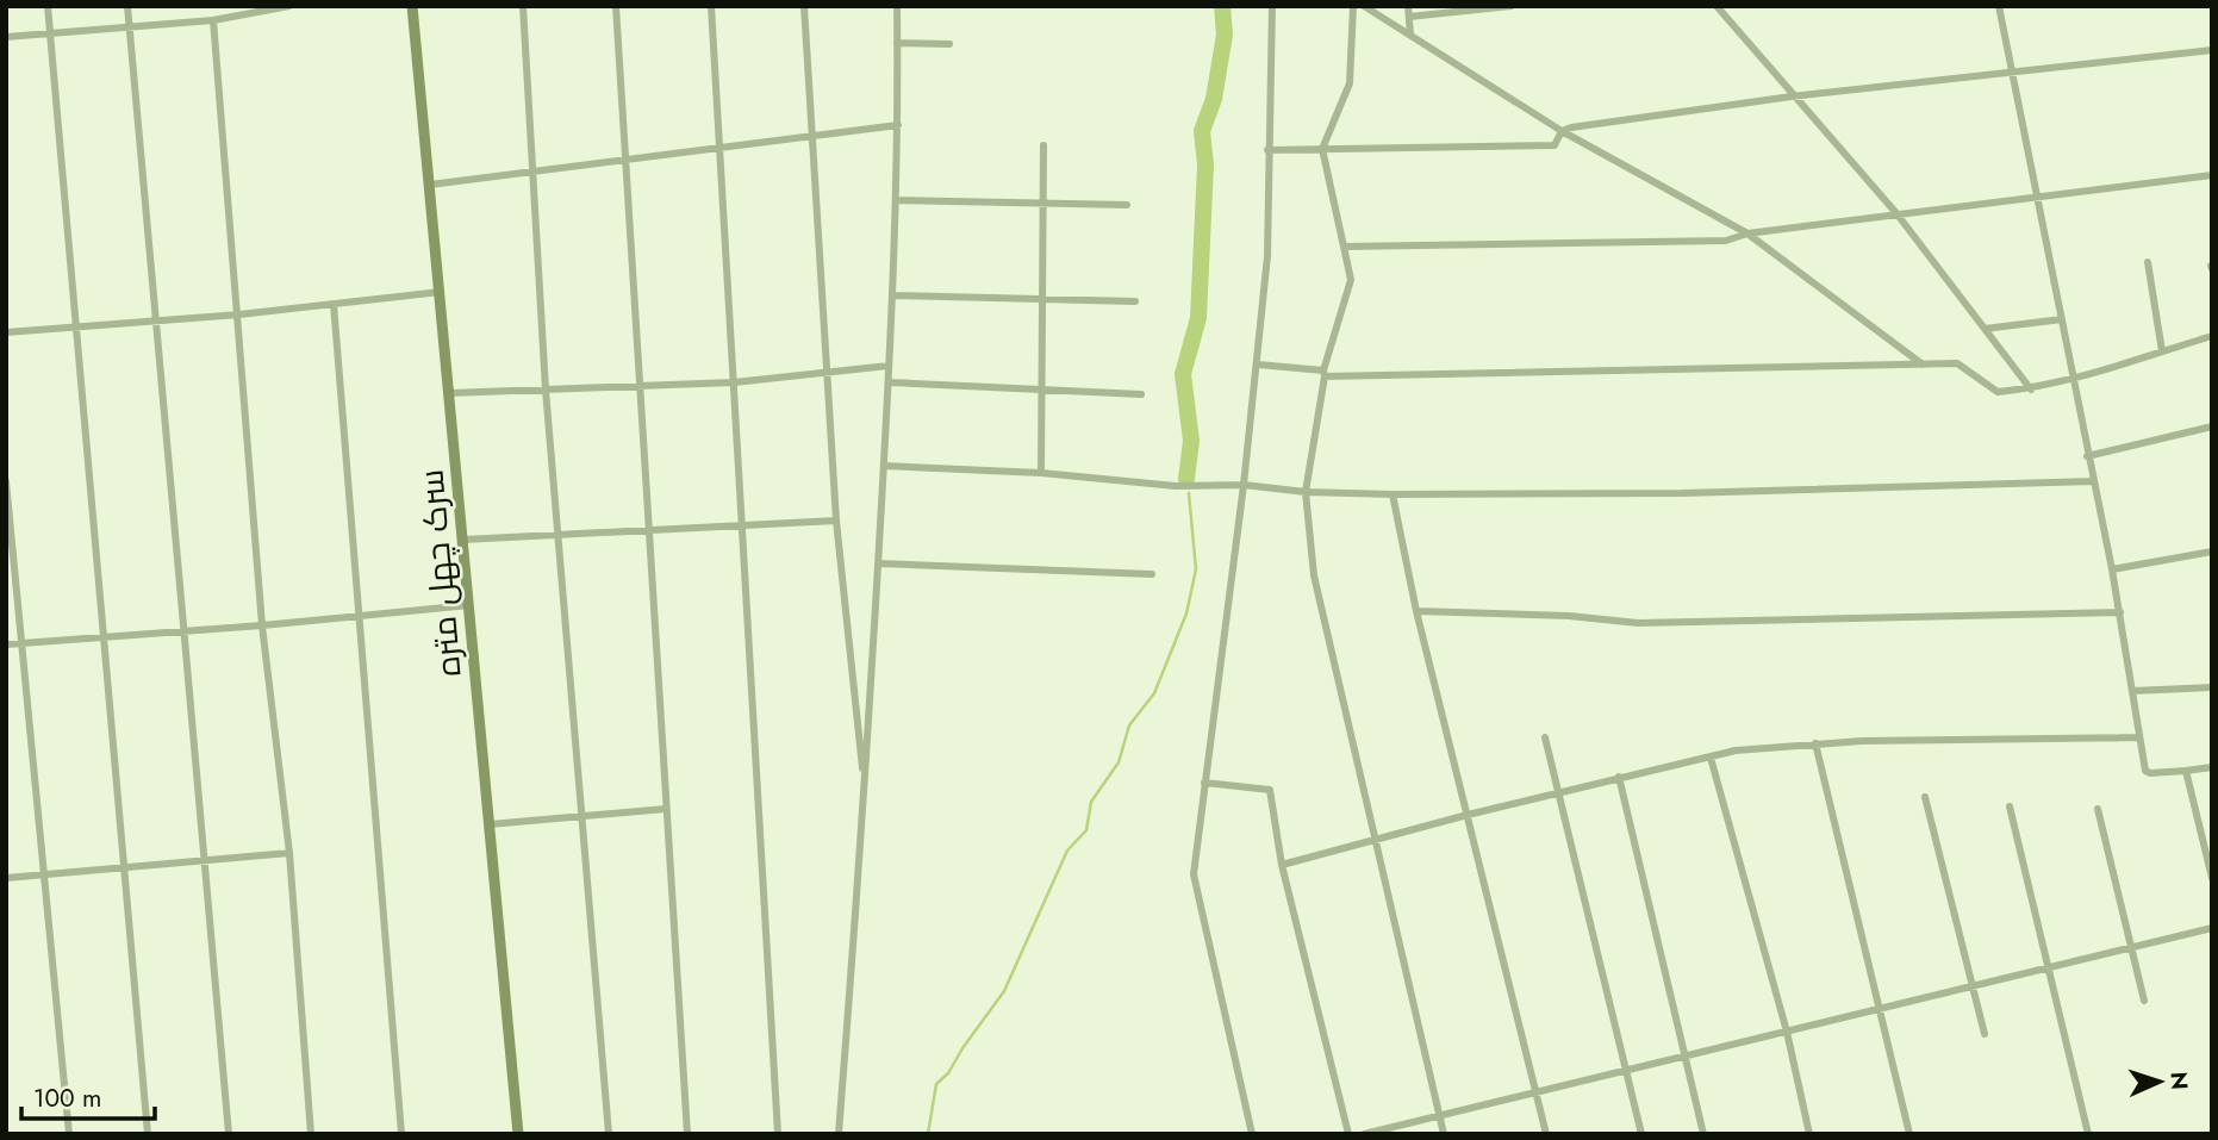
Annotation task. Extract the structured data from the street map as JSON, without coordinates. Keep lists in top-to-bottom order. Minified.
{"streets":{"street":["سرک چهل متره"]},"scale_bar":"100 m","north":"right"}
